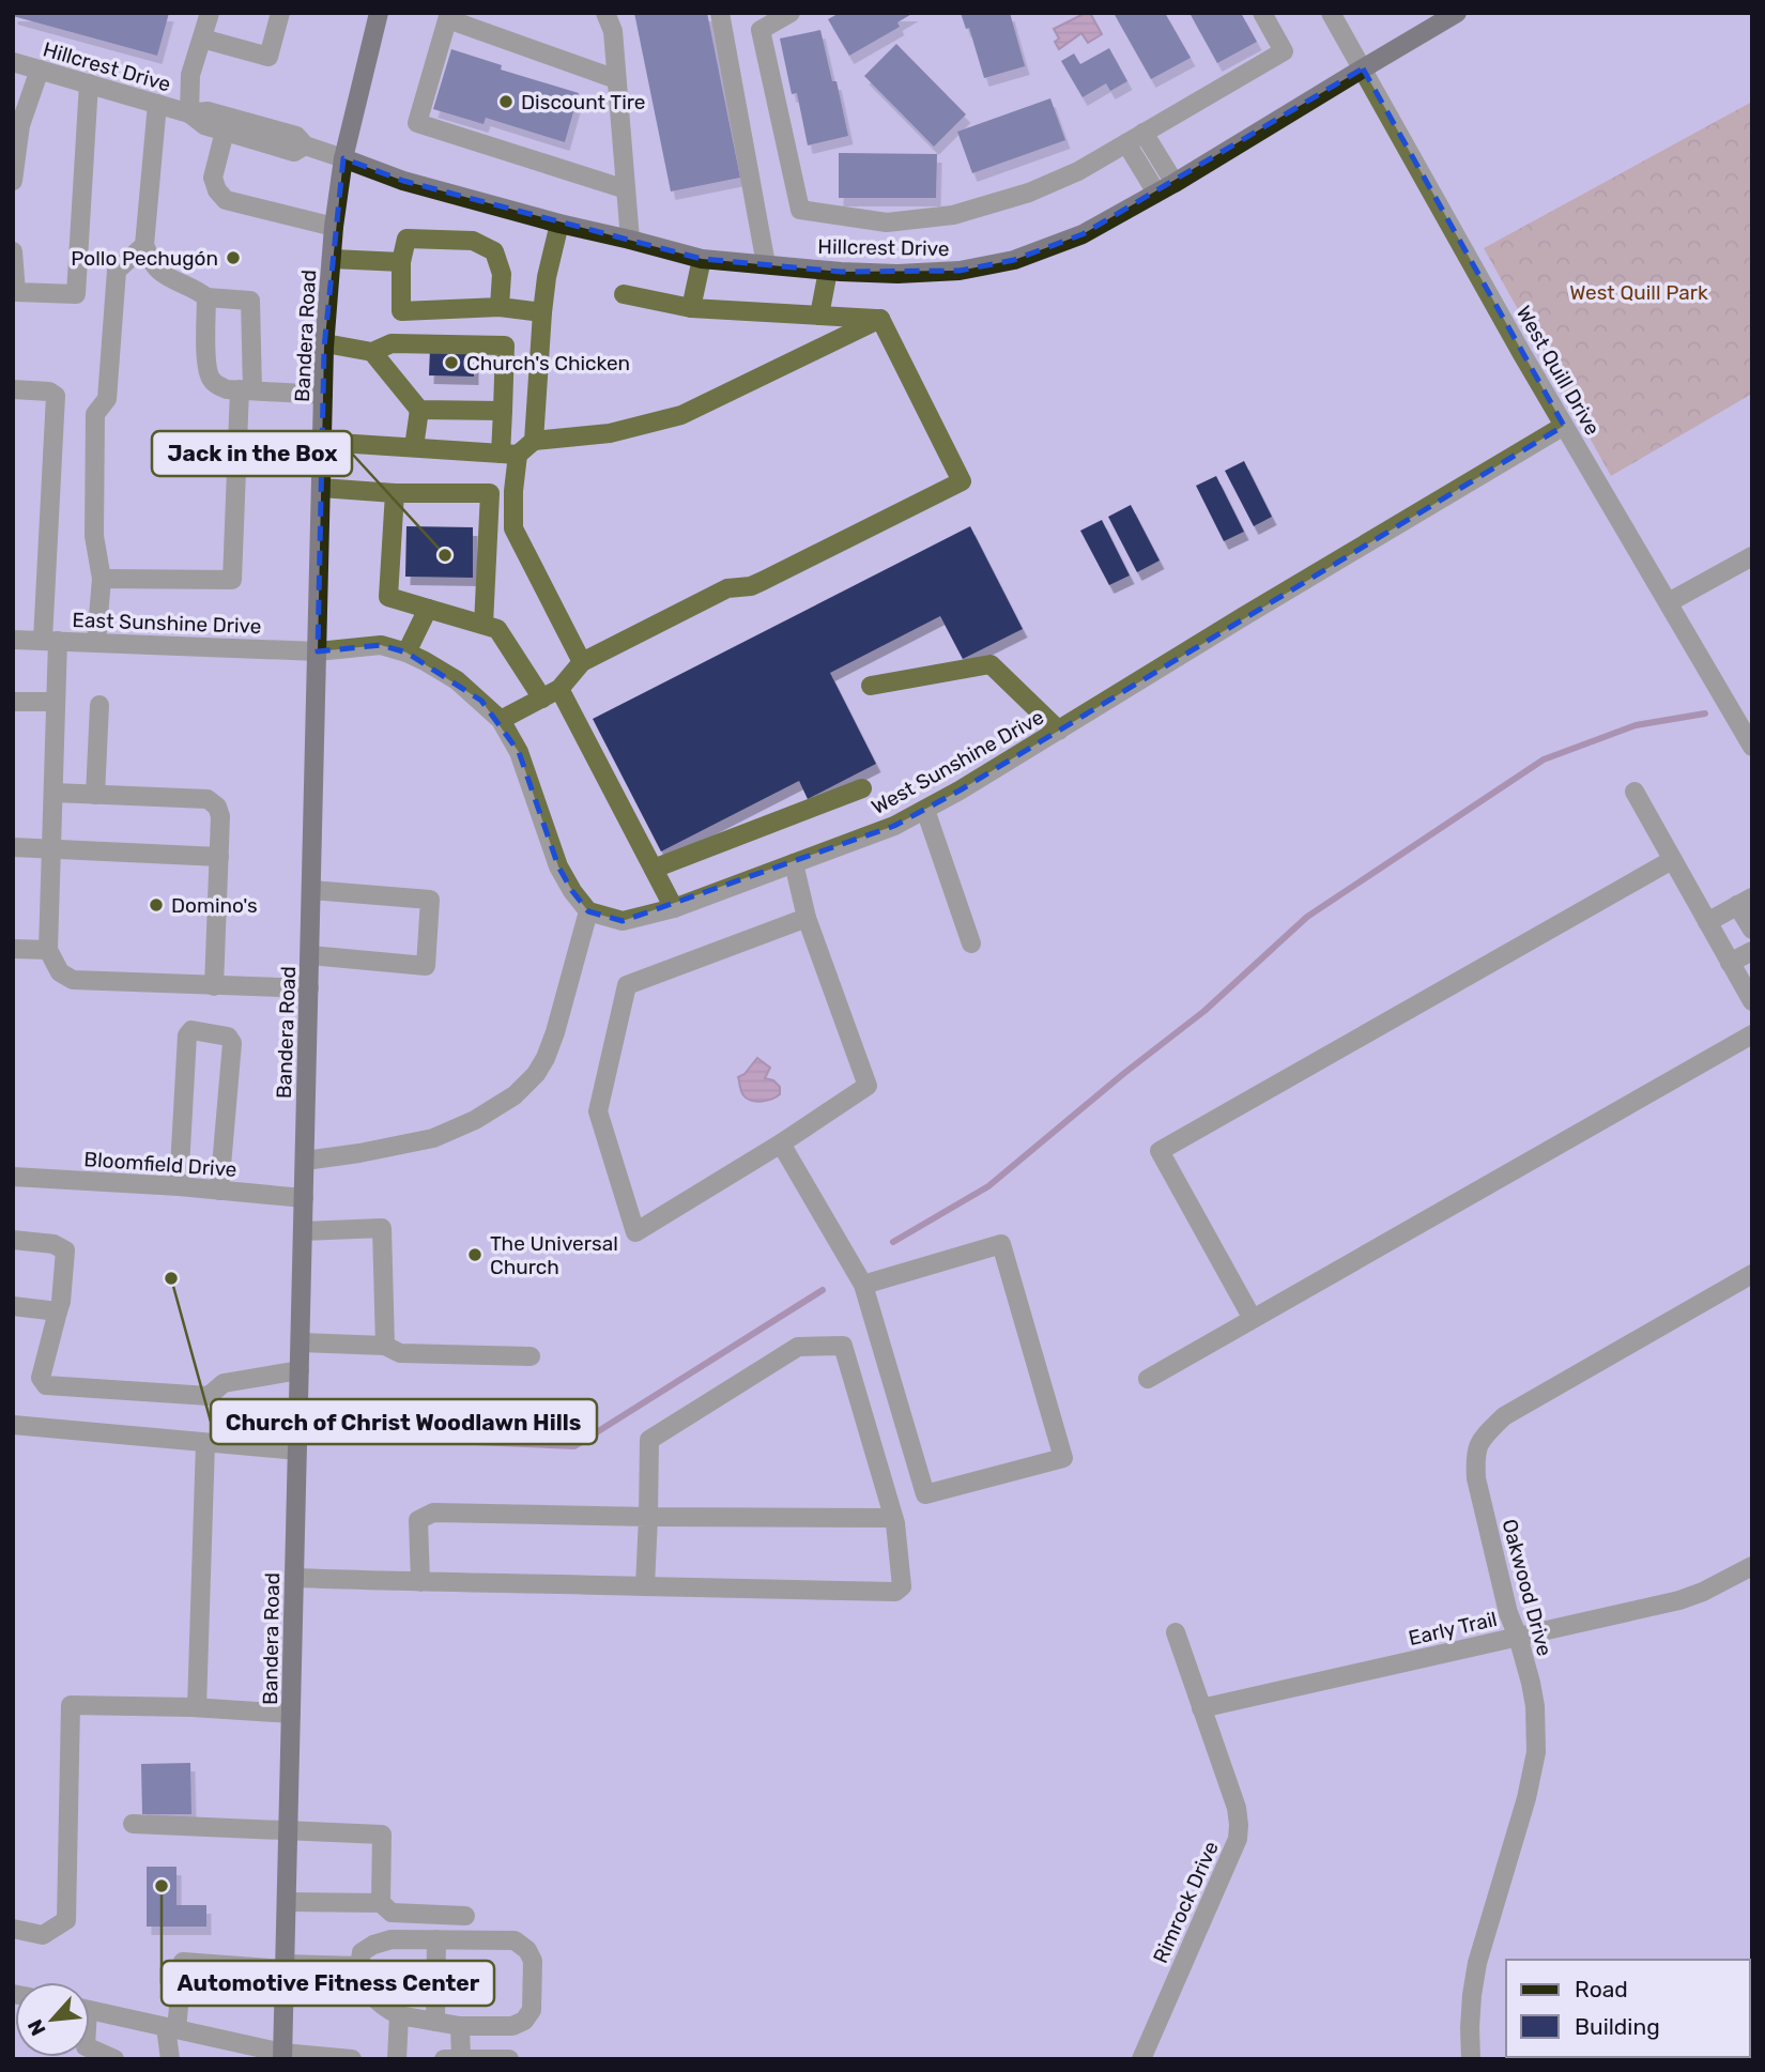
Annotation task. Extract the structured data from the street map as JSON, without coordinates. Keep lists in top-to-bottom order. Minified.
{"streets":{"main road":["Hillcrest Drive","Bandera Road"],"street":["West Quill Drive","East Sunshine Drive","West Sunshine Drive","Bloomfield Drive","Oakwood Drive","Early Trail","Rimrock Drive"]},"crossings":[["Hillcrest Drive","Bandera Road"],["Hillcrest Drive","West Quill Drive"],["Bandera Road","East Sunshine Drive"],["Bandera Road","Bloomfield Drive"],["West Quill Drive","West Sunshine Drive"],["Oakwood Drive","Early Trail"],["Early Trail","Rimrock Drive"]],"parks":["West Quill Park"],"places":["Discount Tire","Pollo Pechugón","Church's Chicken","Jack in the Box","Domino's","The Universal Church","Church of Christ Woodlawn Hills","Automotive Fitness Center"],"legend":["Road","Building"],"north":"bottom left"}
